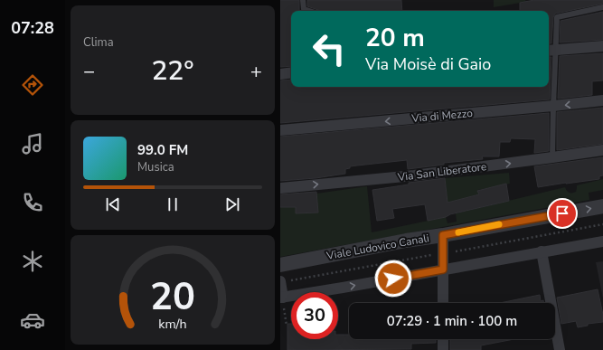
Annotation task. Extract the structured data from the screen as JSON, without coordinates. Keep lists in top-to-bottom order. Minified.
{"streets":{"street":["Via di Mezzo","Via San Liberatore","Viale Ludovico Canali"]},"one_way":["Via di Mezzo"],"page":{"tabs":"07:28","tile":"Clima","turn":["20 m","Via Moisè di Gaio"],"heat":["−","22°","+"],"song":["99.0 FM","Musica"],"limit":"30","trip":"07:29 · 1 min · 100 m","gauge":["20","km/h"]}}
